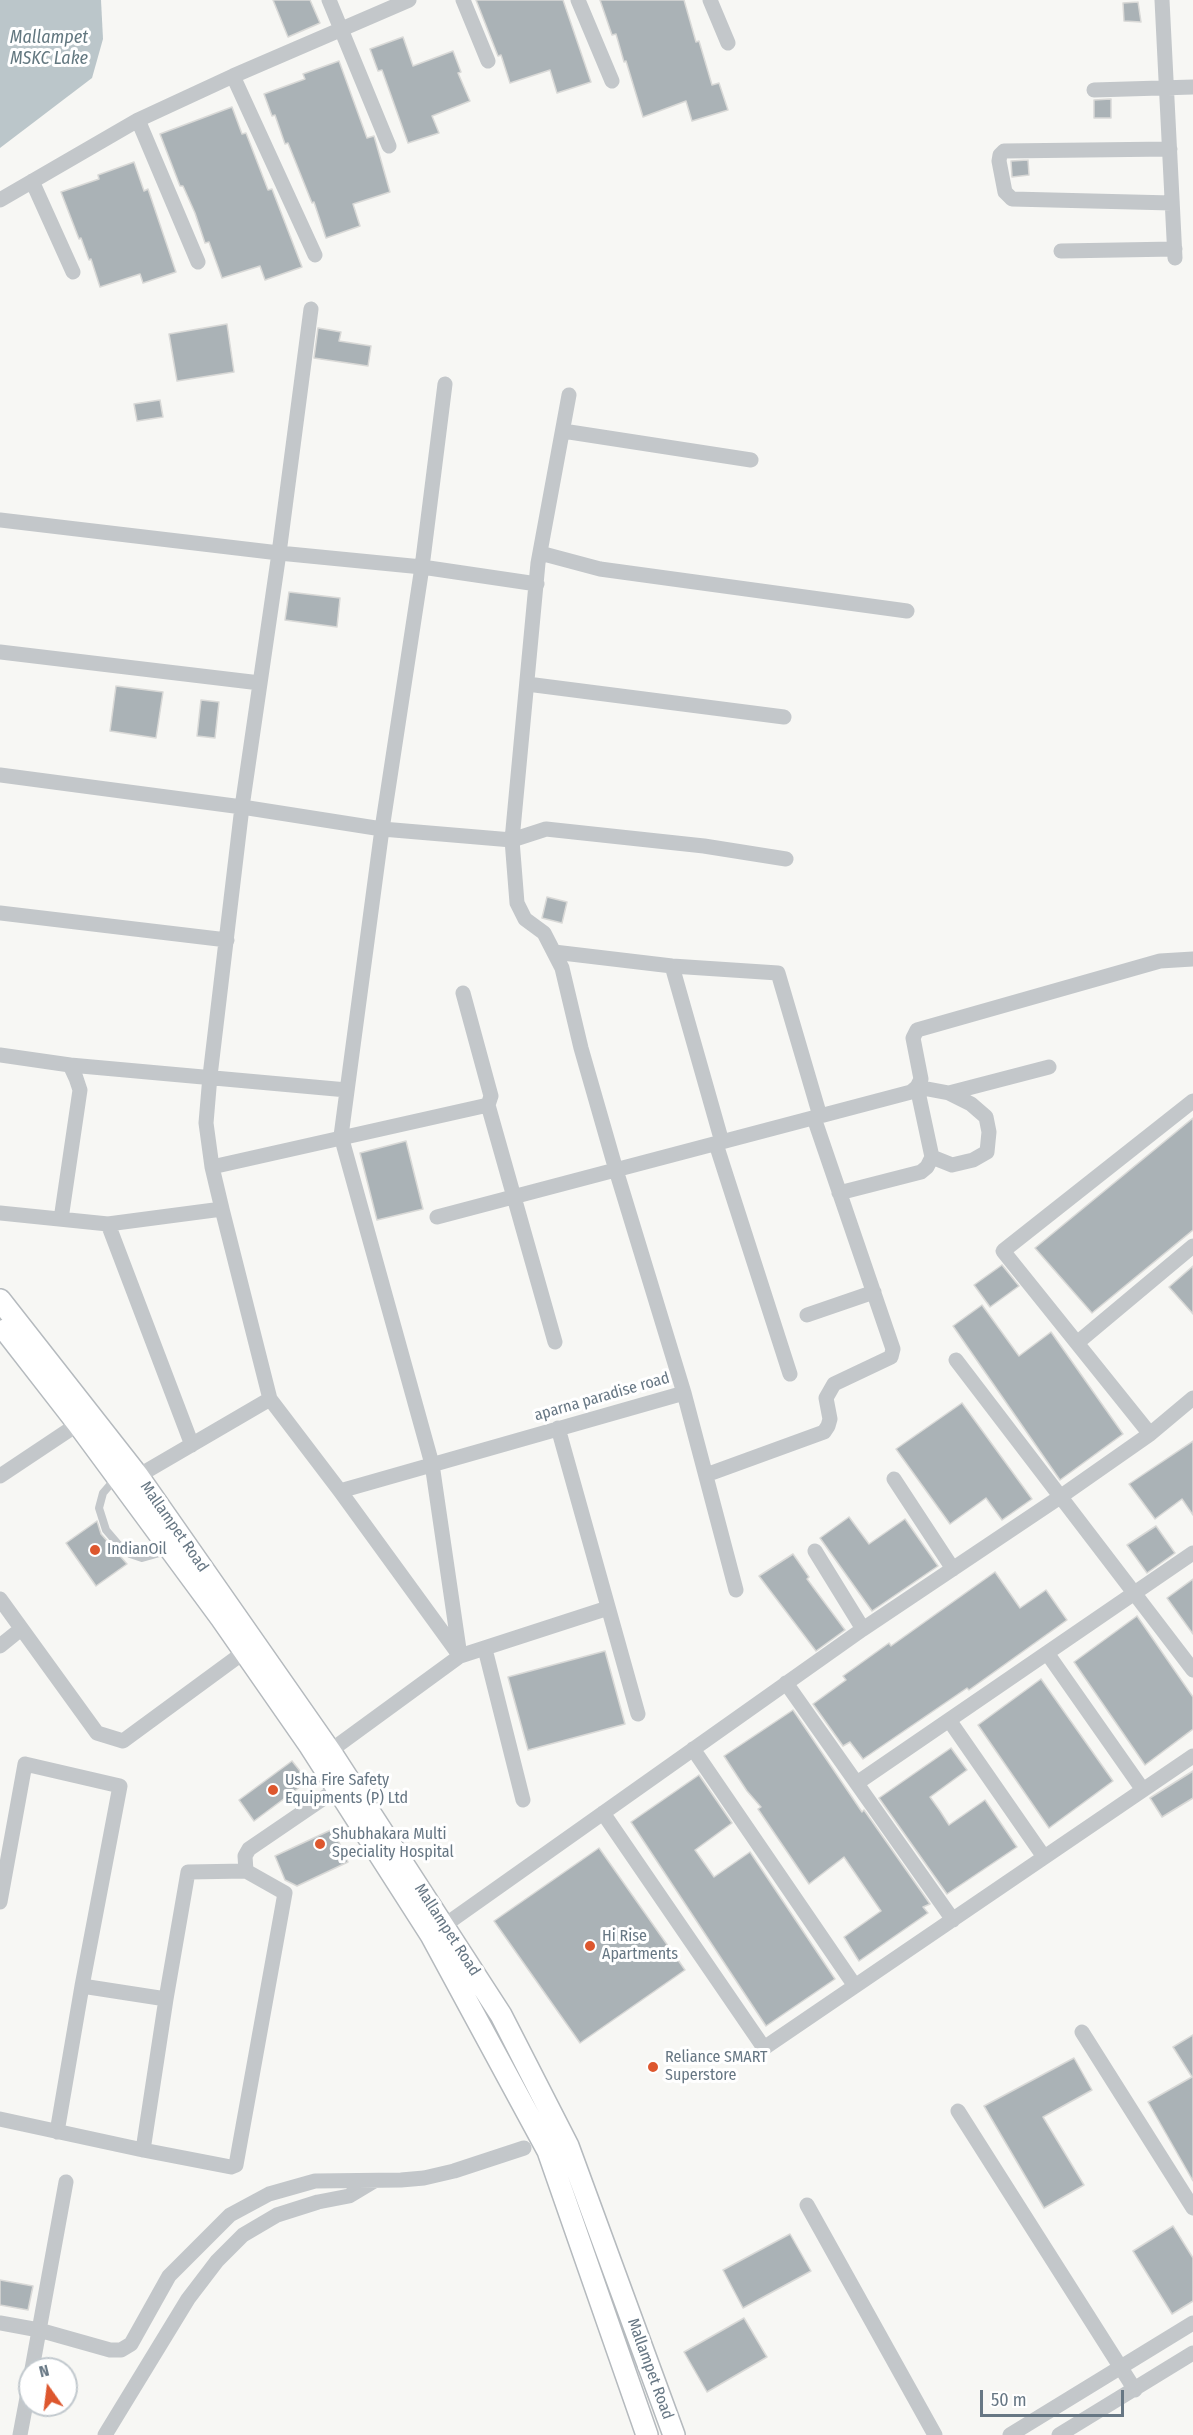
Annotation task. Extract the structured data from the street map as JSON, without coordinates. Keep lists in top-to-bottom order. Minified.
{"streets":{"main road":["Mallampet Road"],"street":["aparna paradise road"]},"water":["Mallampet MSKC Lake"],"places":["IndianOil","Usha Fire Safety Equipments (P) Ltd","Shubhakara Multi Speciality Hospital","Hi Rise Apartments","Reliance SMART Superstore"],"scale_bar":"50 m","north":"top"}
